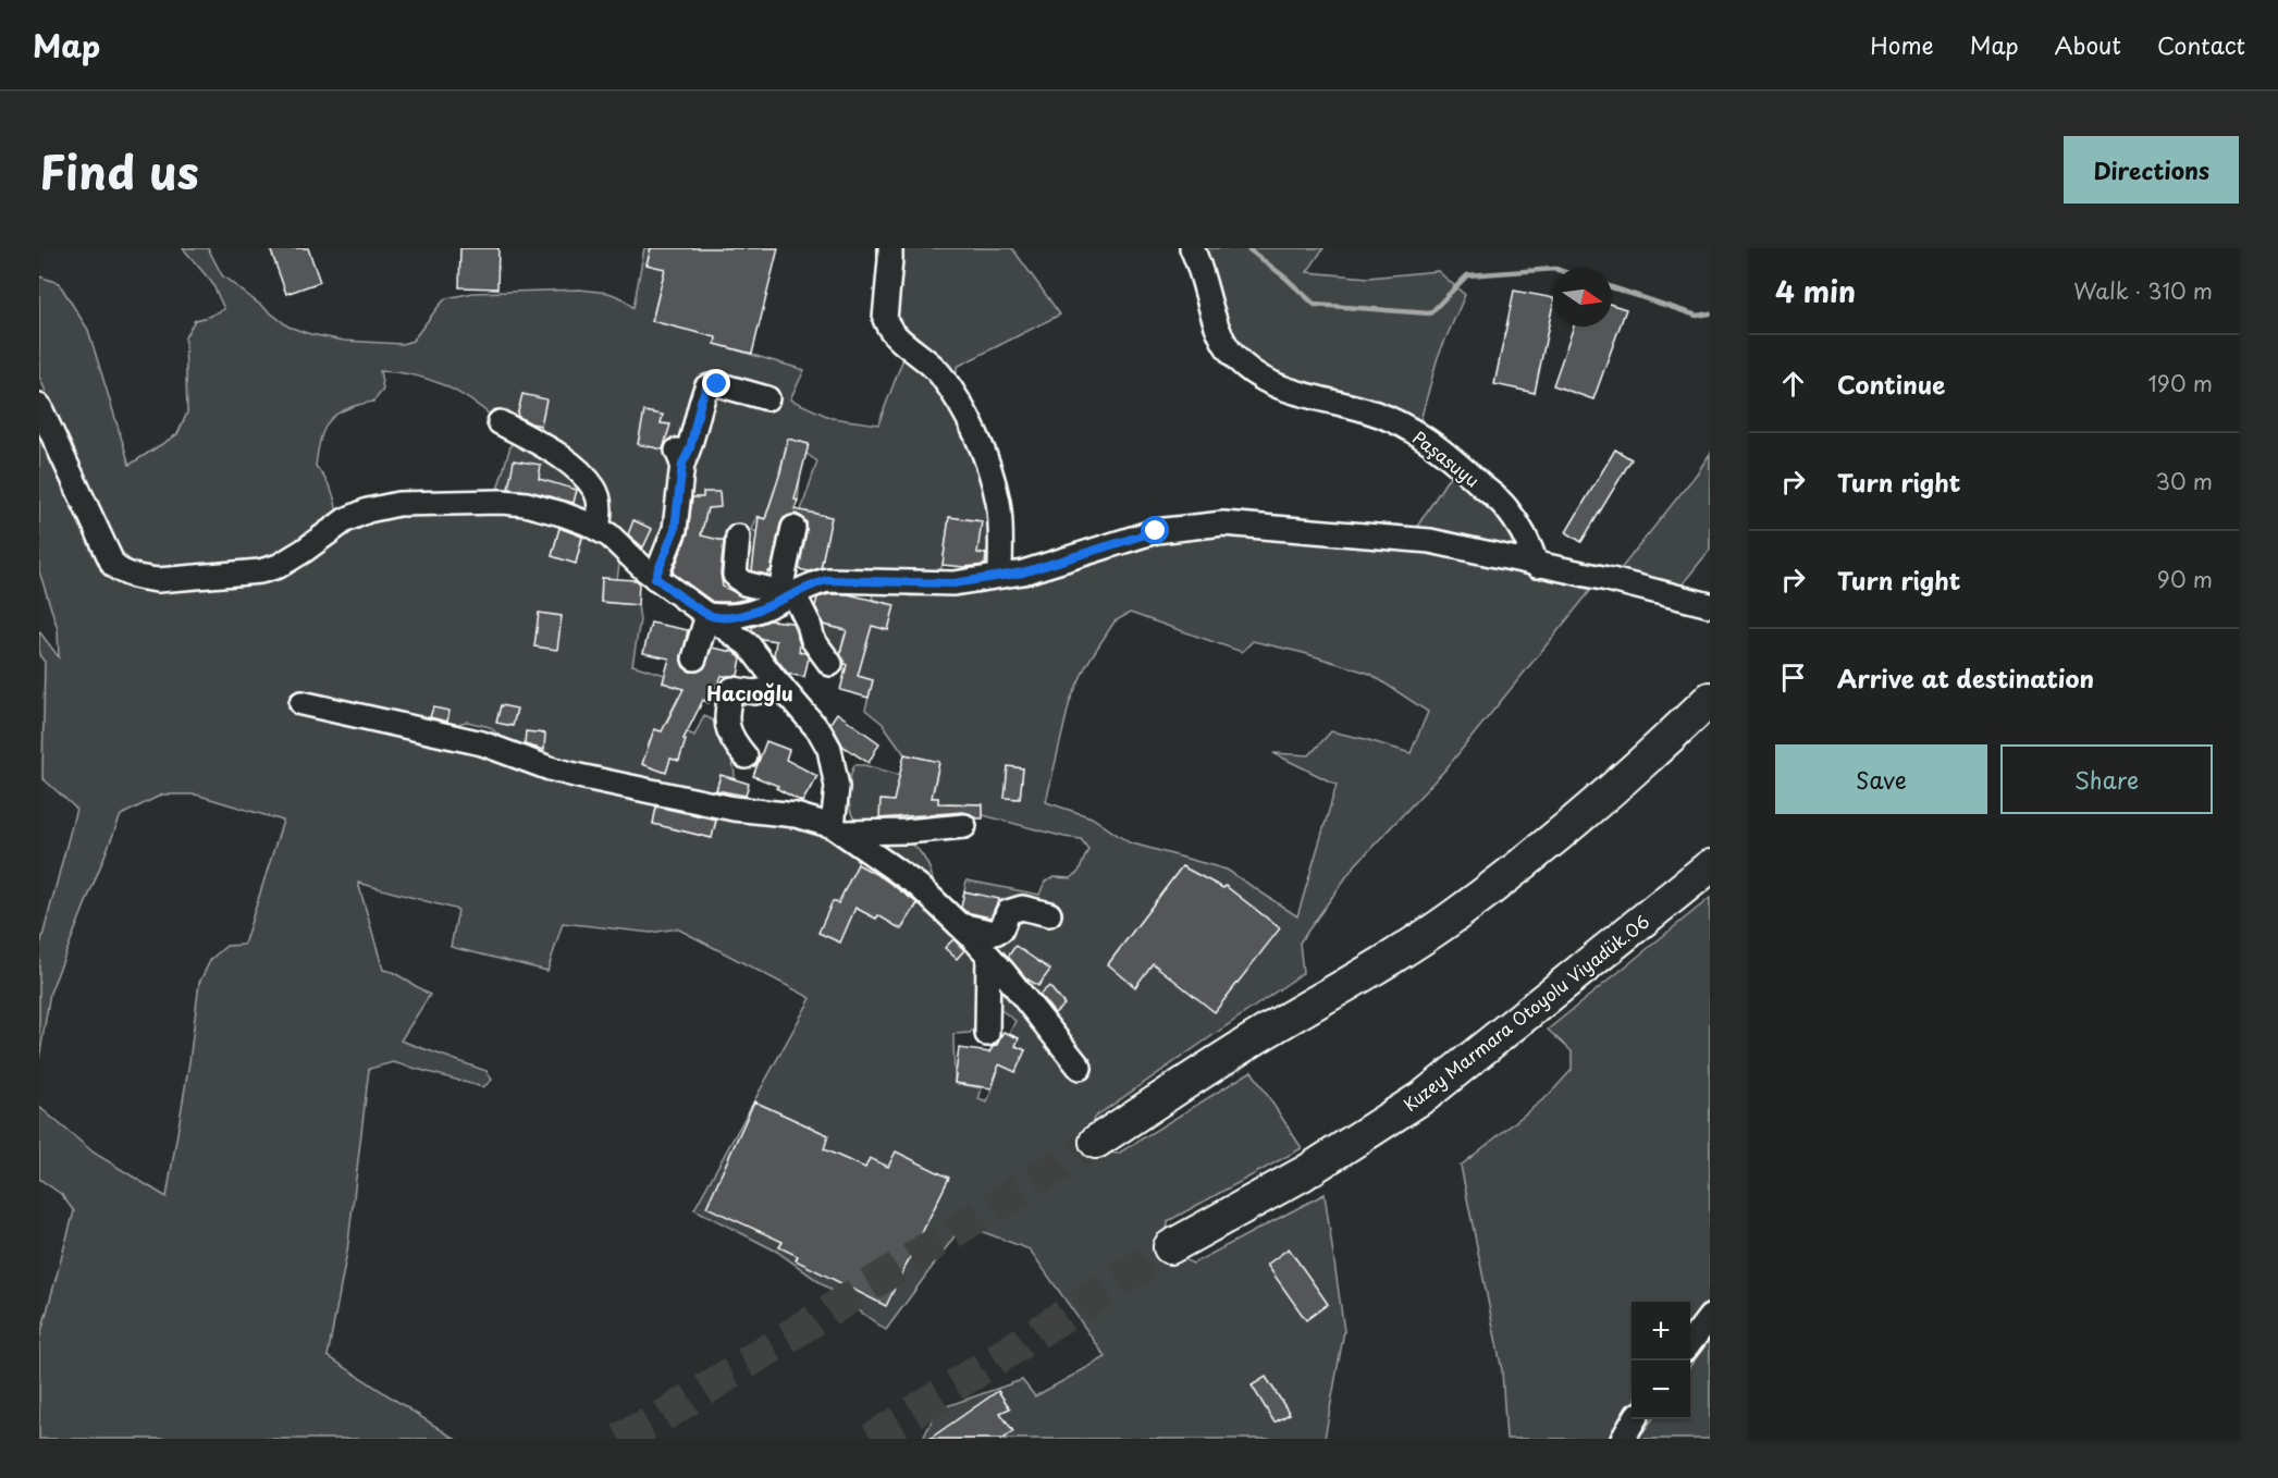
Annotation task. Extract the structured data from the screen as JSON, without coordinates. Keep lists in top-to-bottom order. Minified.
{"streets":{"highway":["Kuzey Marmara Otoyolu Viyadük.06"],"street":["Paşasuyu"]},"districts":["Hacıoğlu"],"north":"right","page":{"header":"Map","nav":["Home","Map","About","Contact"],"title":"Find us","buttons":["Directions",["Save","Share"]],"heading":["4 min","Walk · 310 m"],"list":[["Continue","190 m"],["Turn right","30 m"],["Turn right","90 m"],"Arrive at destination"],"map_buttons":["+","−"]}}
